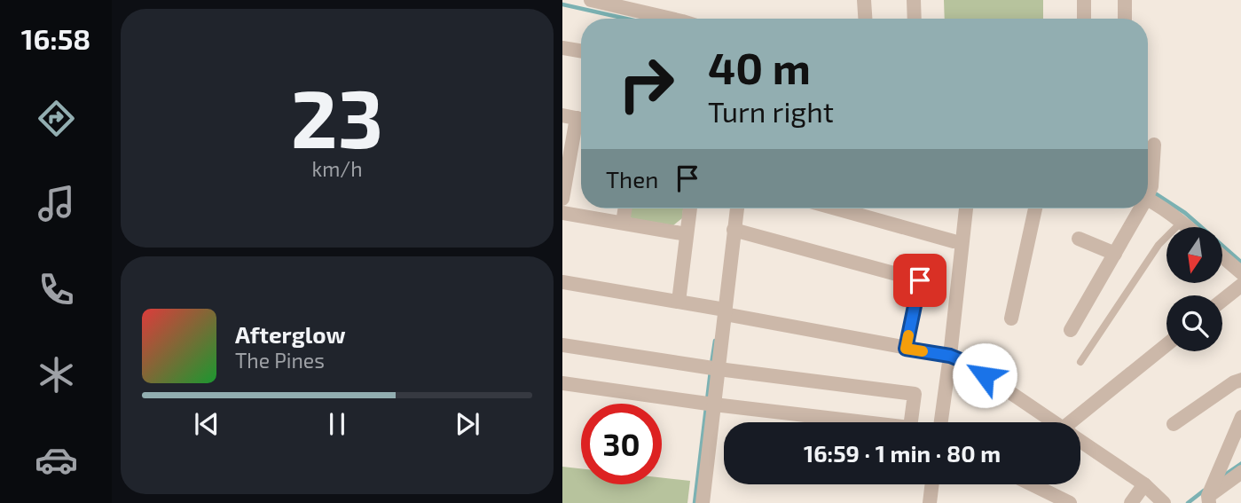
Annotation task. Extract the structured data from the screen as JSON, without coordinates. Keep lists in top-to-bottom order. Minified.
{"north":"bottom","page":{"tabs":"16:58","tile":["23","km/h"],"turn":["40 m","Turn right"],"then":"Then","song":["Afterglow","The Pines"],"limit":"30","trip":"16:59 · 1 min · 80 m"}}
